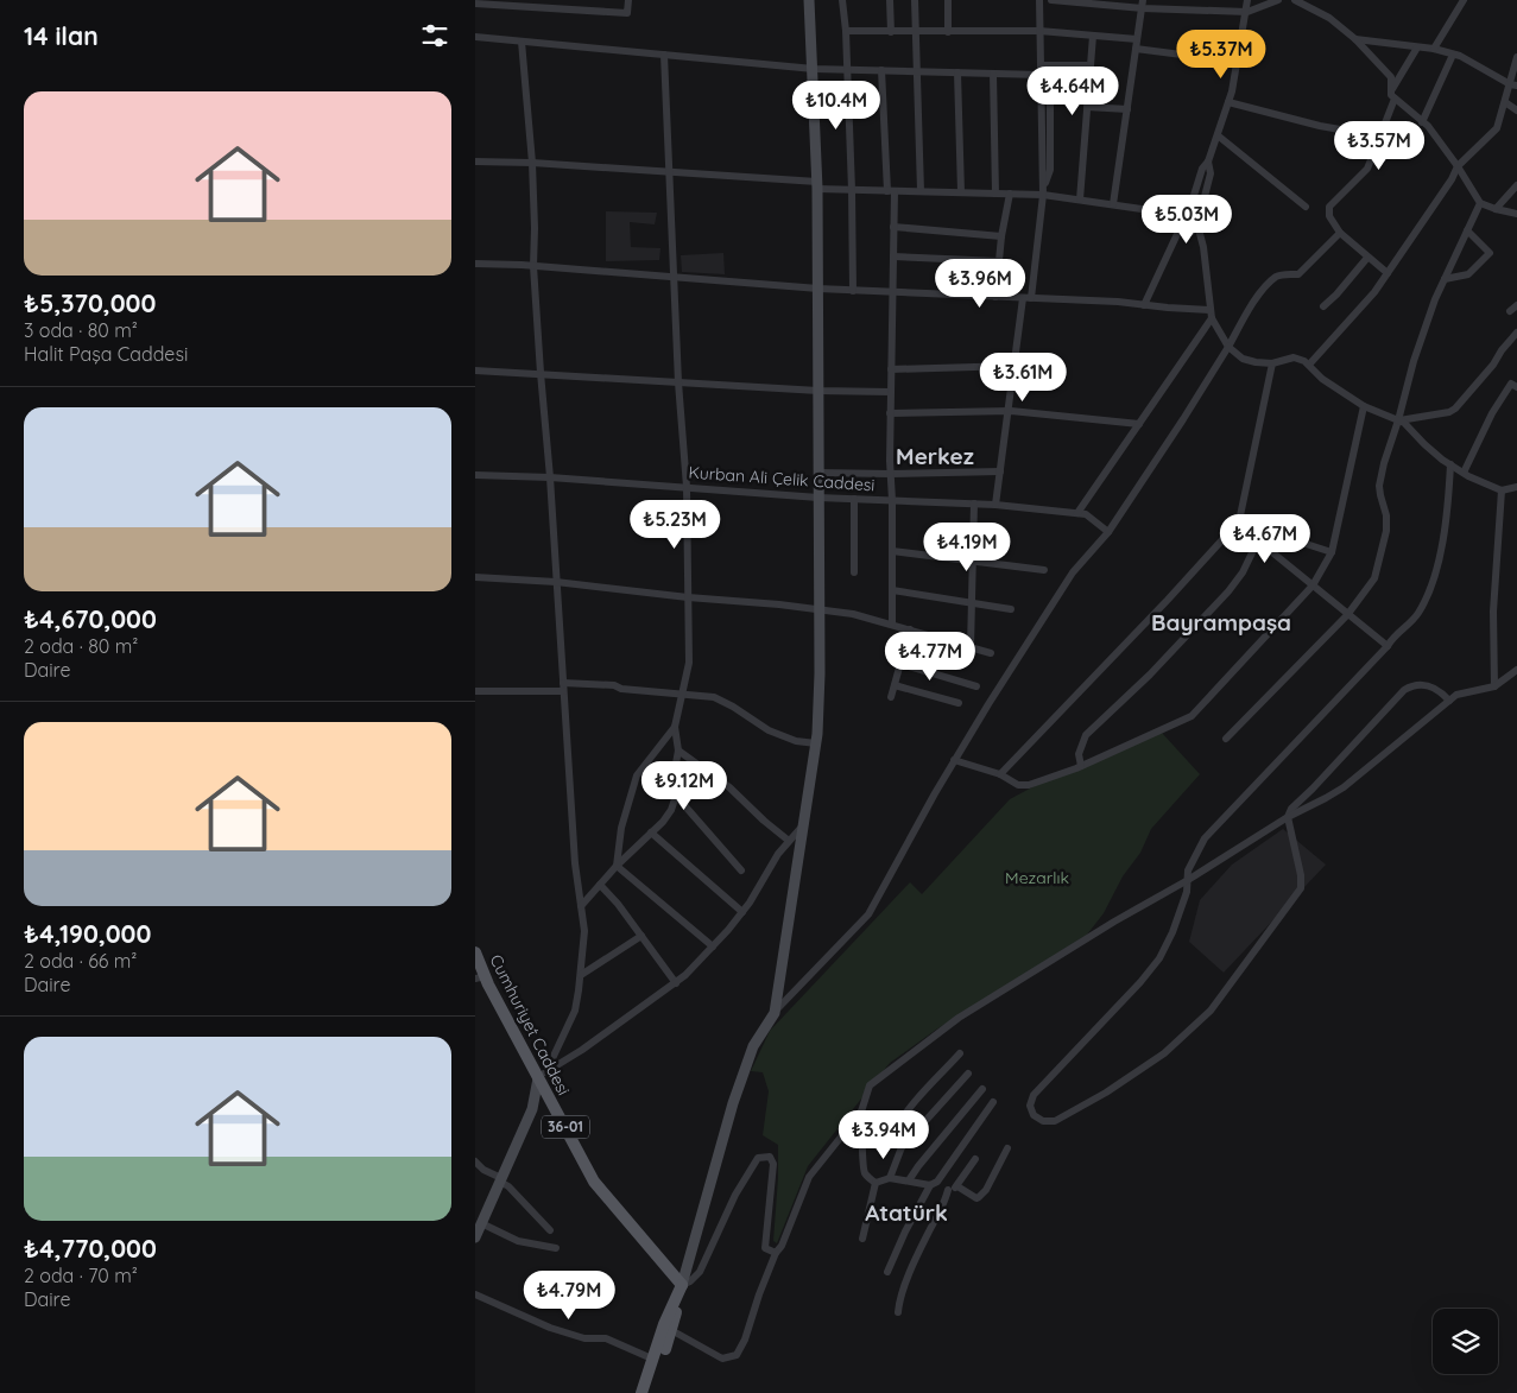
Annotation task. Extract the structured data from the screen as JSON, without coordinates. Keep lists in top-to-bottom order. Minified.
{"streets":{"main road":["Cumhuriyet Caddesi","36-01"],"street":["Kurban Ali Çelik Caddesi"]},"districts":["Merkez","Bayrampaşa","Atatürk"],"parks":["Mezarlık"],"page":{"heading":"14 ilan","price":["₺5.37M","₺4.64M","₺10.4M","₺3.57M","₺5.03M","₺3.96M","₺3.61M","₺5.23M","₺4.67M","₺4.19M","₺4.77M","₺9.12M","₺3.94M","₺4.79M"],"list":[{"name":"₺5,370,000","note":"3 oda · 80 m² · Halit Paşa Caddesi"},{"name":"₺4,670,000","note":"2 oda · 80 m² · Daire"},{"name":"₺4,190,000","note":"2 oda · 66 m² · Daire"},{"name":"₺4,770,000","note":"2 oda · 70 m² · Daire"}]}}
